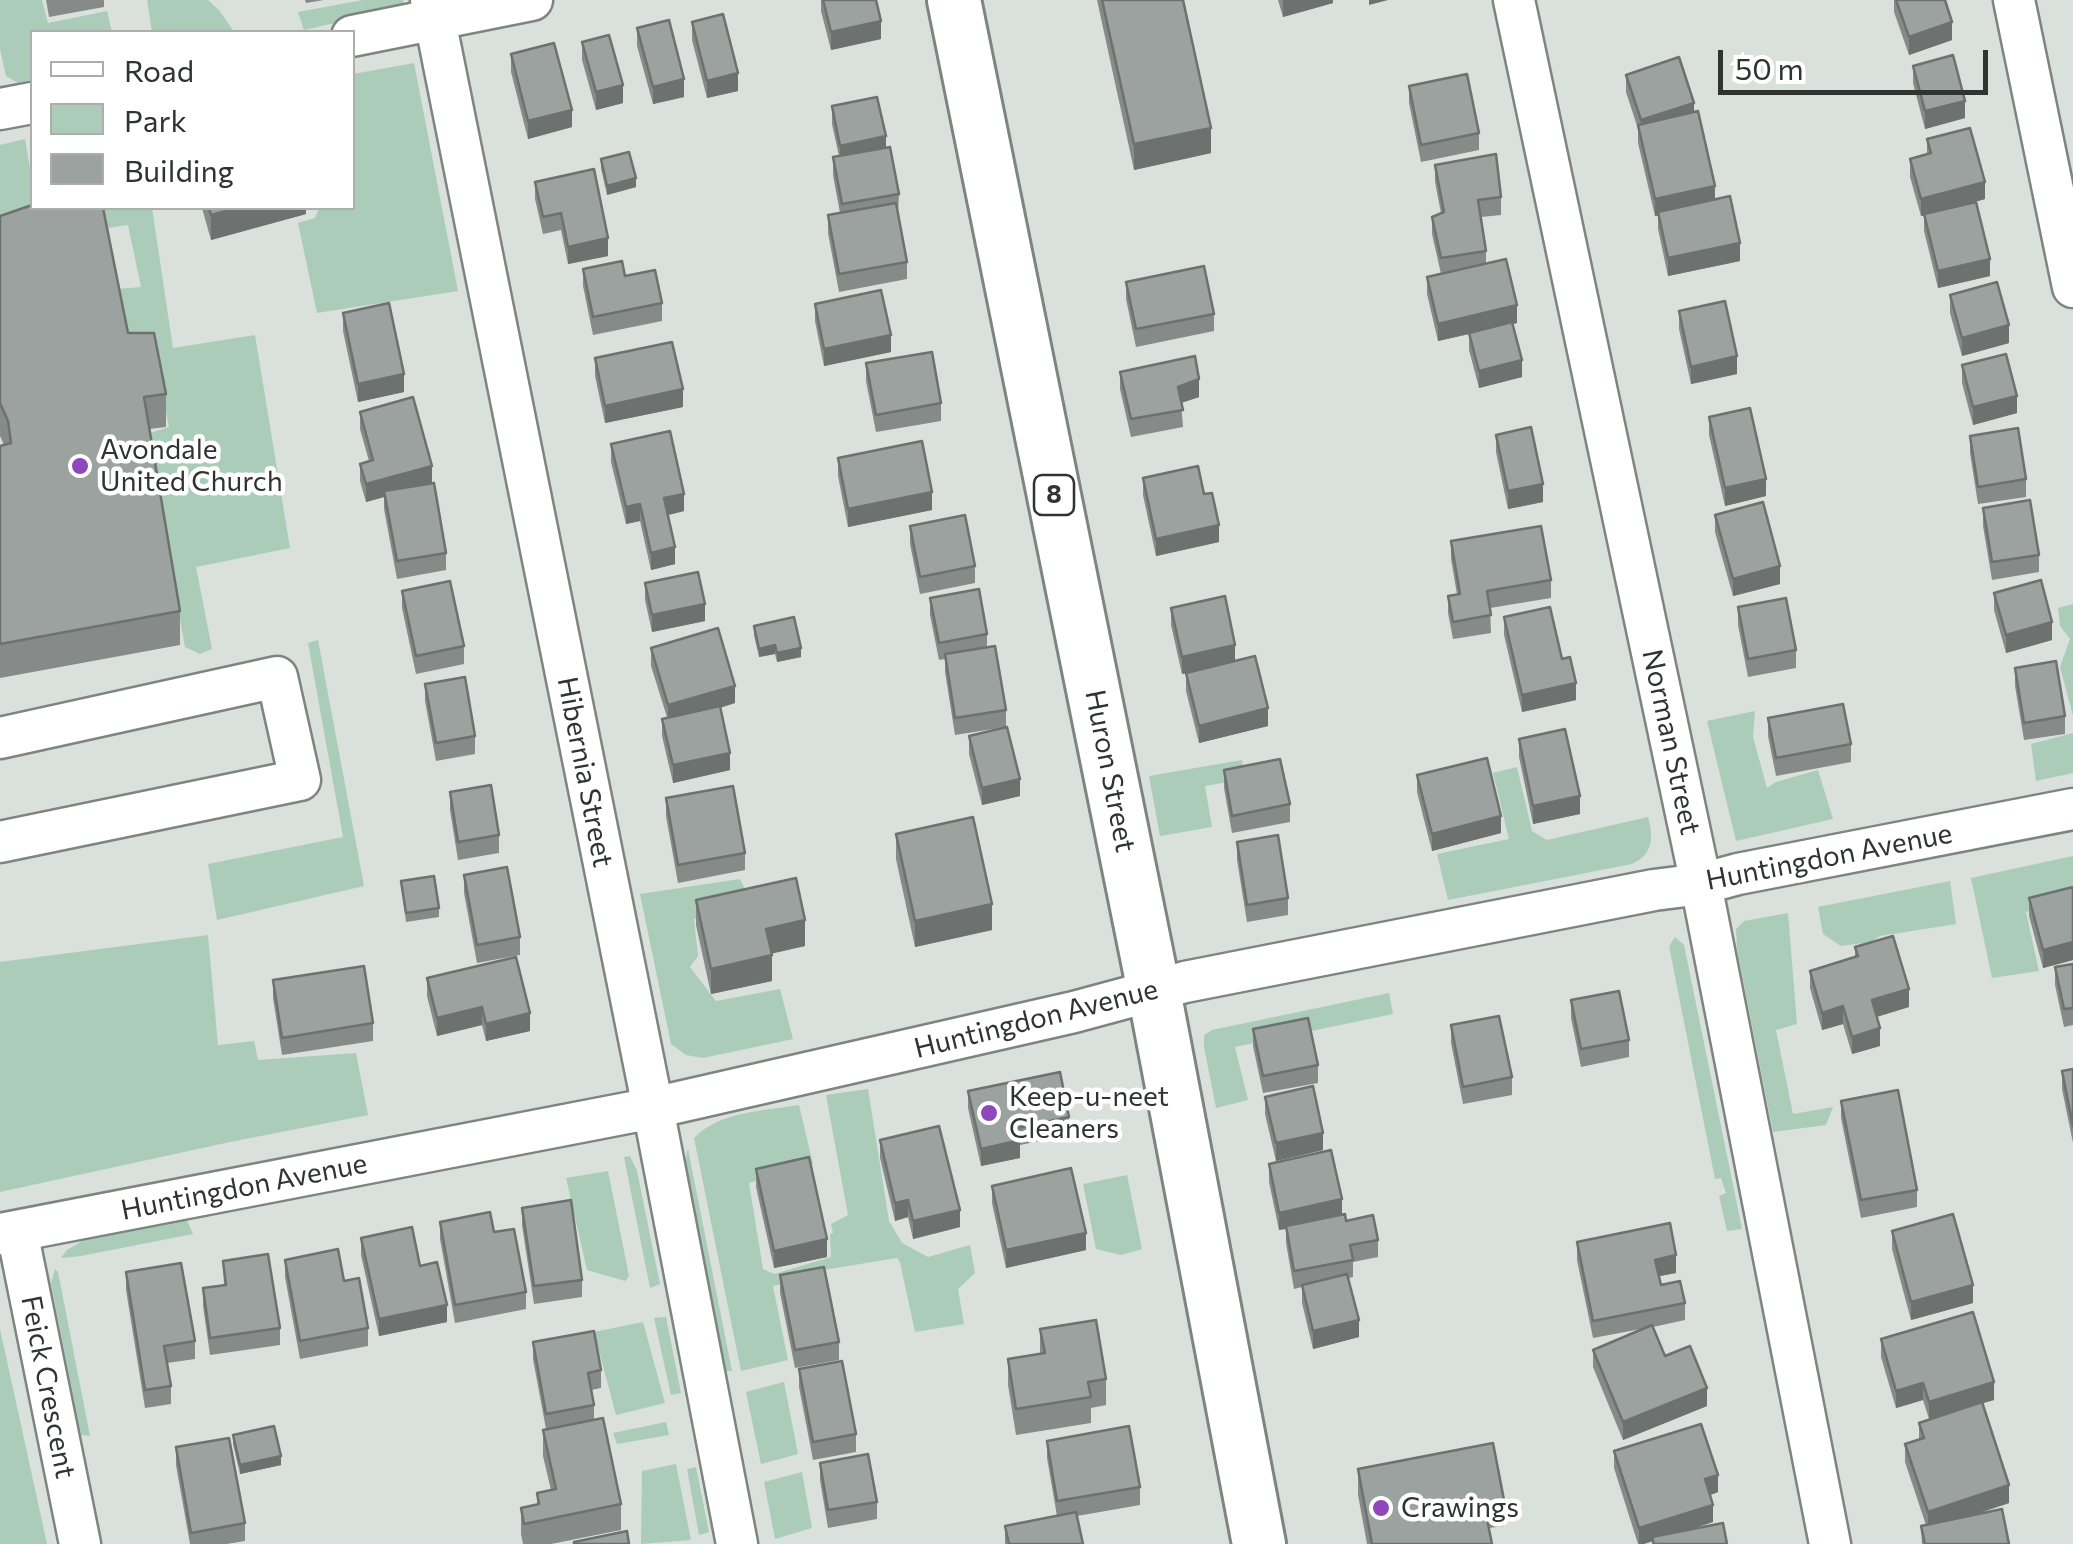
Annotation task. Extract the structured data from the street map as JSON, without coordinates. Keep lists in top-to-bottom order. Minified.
{"streets":{"main road":["8","Huron Street"],"street":["Norman Street","Hibernia Street","Huntingdon Avenue","Feick Crescent"]},"crossings":[["Norman Street","Huntingdon Avenue"],["Huron Street","Huntingdon Avenue"],["Hibernia Street","Huntingdon Avenue"],["Huntingdon Avenue","Feick Crescent"]],"places":["Avondale United Church","Keep-u-neet Cleaners","Crawings"],"legend":["Road","Park","Building"],"scale_bar":"50 m"}
